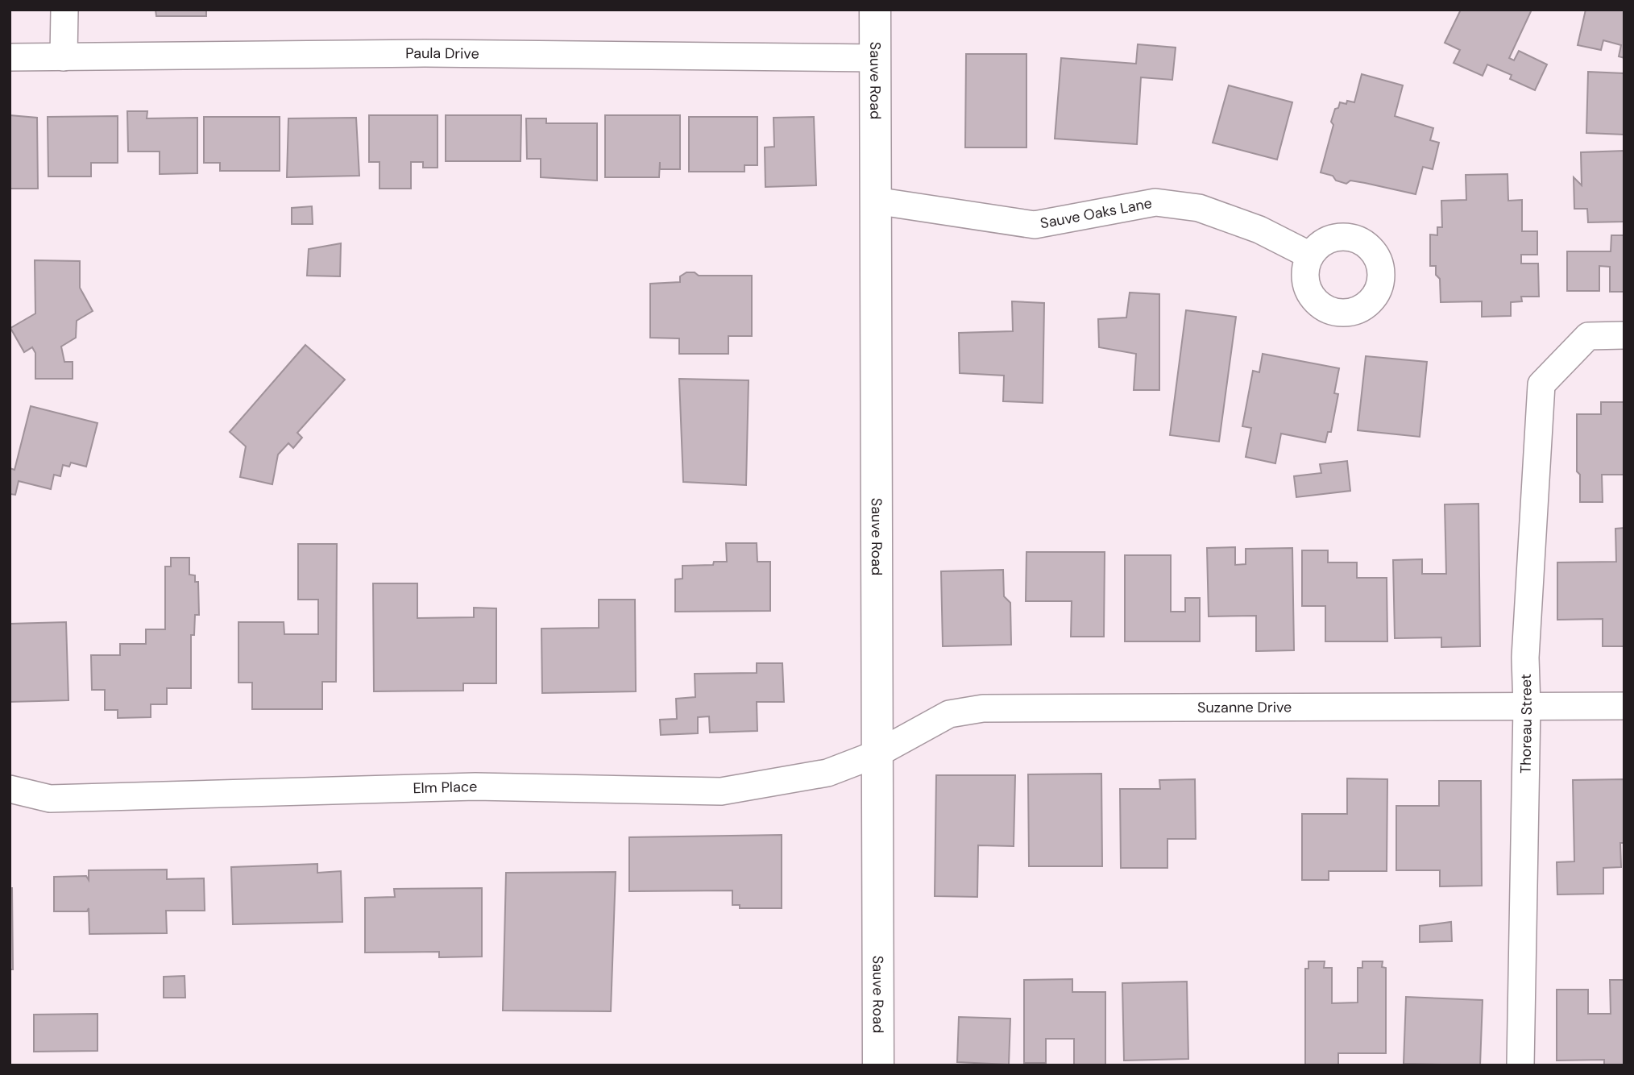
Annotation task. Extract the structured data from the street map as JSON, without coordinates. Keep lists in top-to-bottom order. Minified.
{"streets":{"street":["Paula Drive","Sauve Road","Sauve Oaks Lane","Suzanne Drive","Thoreau Street","Elm Place"]},"crossings":[["Paula Drive","Sauve Road"],["Sauve Road","Sauve Oaks Lane"],["Sauve Road","Suzanne Drive"],["Sauve Road","Elm Place"],["Suzanne Drive","Thoreau Street"],["Suzanne Drive","Elm Place"]]}
